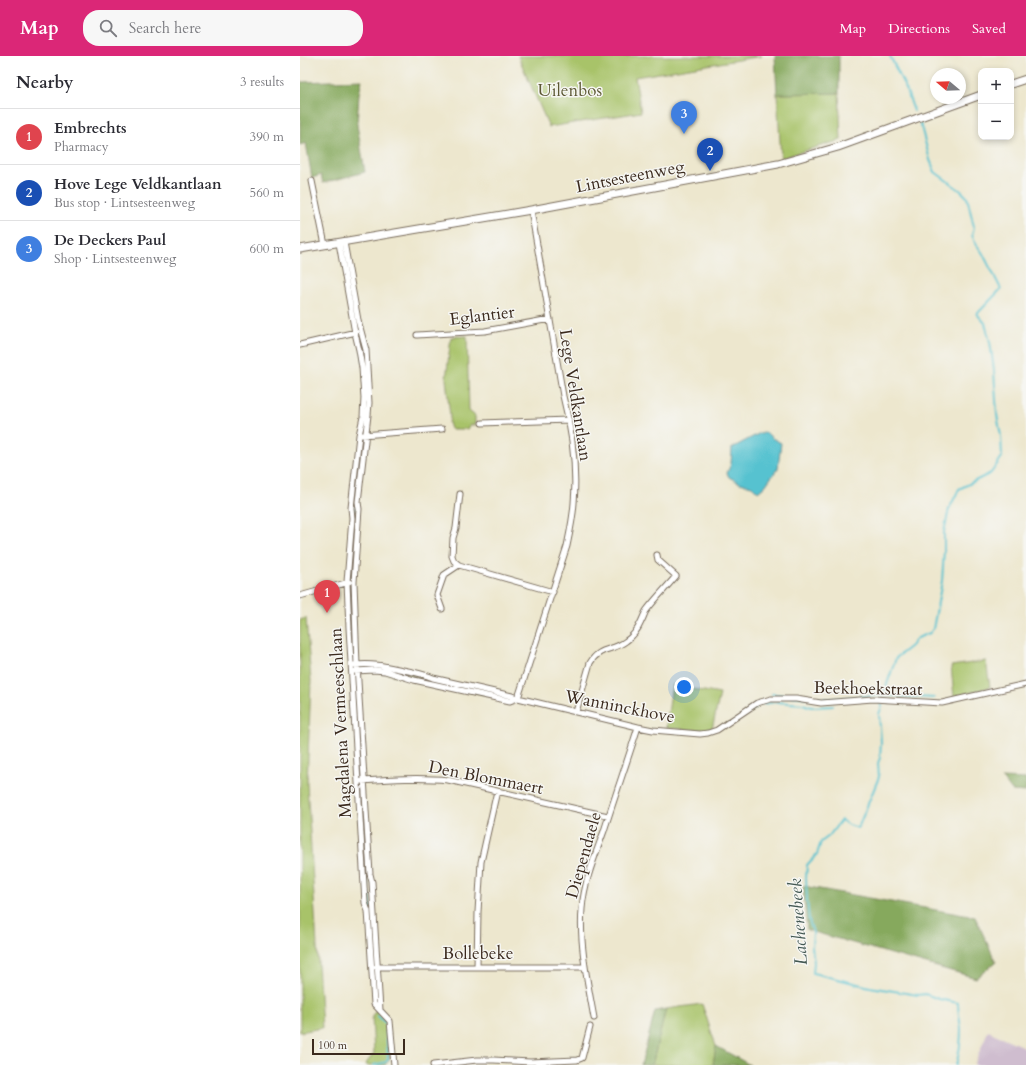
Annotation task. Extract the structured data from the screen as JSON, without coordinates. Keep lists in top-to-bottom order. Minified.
{"streets":{"street":["Lintsesteenweg","Eglantier","Lege Veldkantlaan","Beekhoekstraat","Wanninckhove","Magdalena Vermeeschlaan","Den Blommaert","Diependaele","Bollebeke"]},"crossings":[["Lintsesteenweg","Lege Veldkantlaan"],["Lintsesteenweg","Magdalena Vermeeschlaan"],["Eglantier","Lege Veldkantlaan"],["Lege Veldkantlaan","Wanninckhove"],["Beekhoekstraat","Wanninckhove"],["Wanninckhove","Magdalena Vermeeschlaan"],["Wanninckhove","Diependaele"],["Magdalena Vermeeschlaan","Den Blommaert"],["Magdalena Vermeeschlaan","Bollebeke"],["Den Blommaert","Diependaele"],["Diependaele","Bollebeke"]],"water":["Lachenebeek"],"parks":["Uilenbos"],"scale_bar":"100 m","north":"left","page":{"header":"Map","search":"Search here","nav":["Map","Directions","Saved"],"heading":["Nearby","3 results"],"map_buttons":["+","−"],"pins":["3","2","1"],"list":[{"mark":"1","name":"Embrechts","note":"Pharmacy","value":"390 m"},{"mark":"2","name":"Hove Lege Veldkantlaan","note":"Bus stop · Lintsesteenweg","value":"560 m"},{"mark":"3","name":"De Deckers Paul","note":"Shop · Lintsesteenweg","value":"600 m"}],"scale":"100 m"}}
